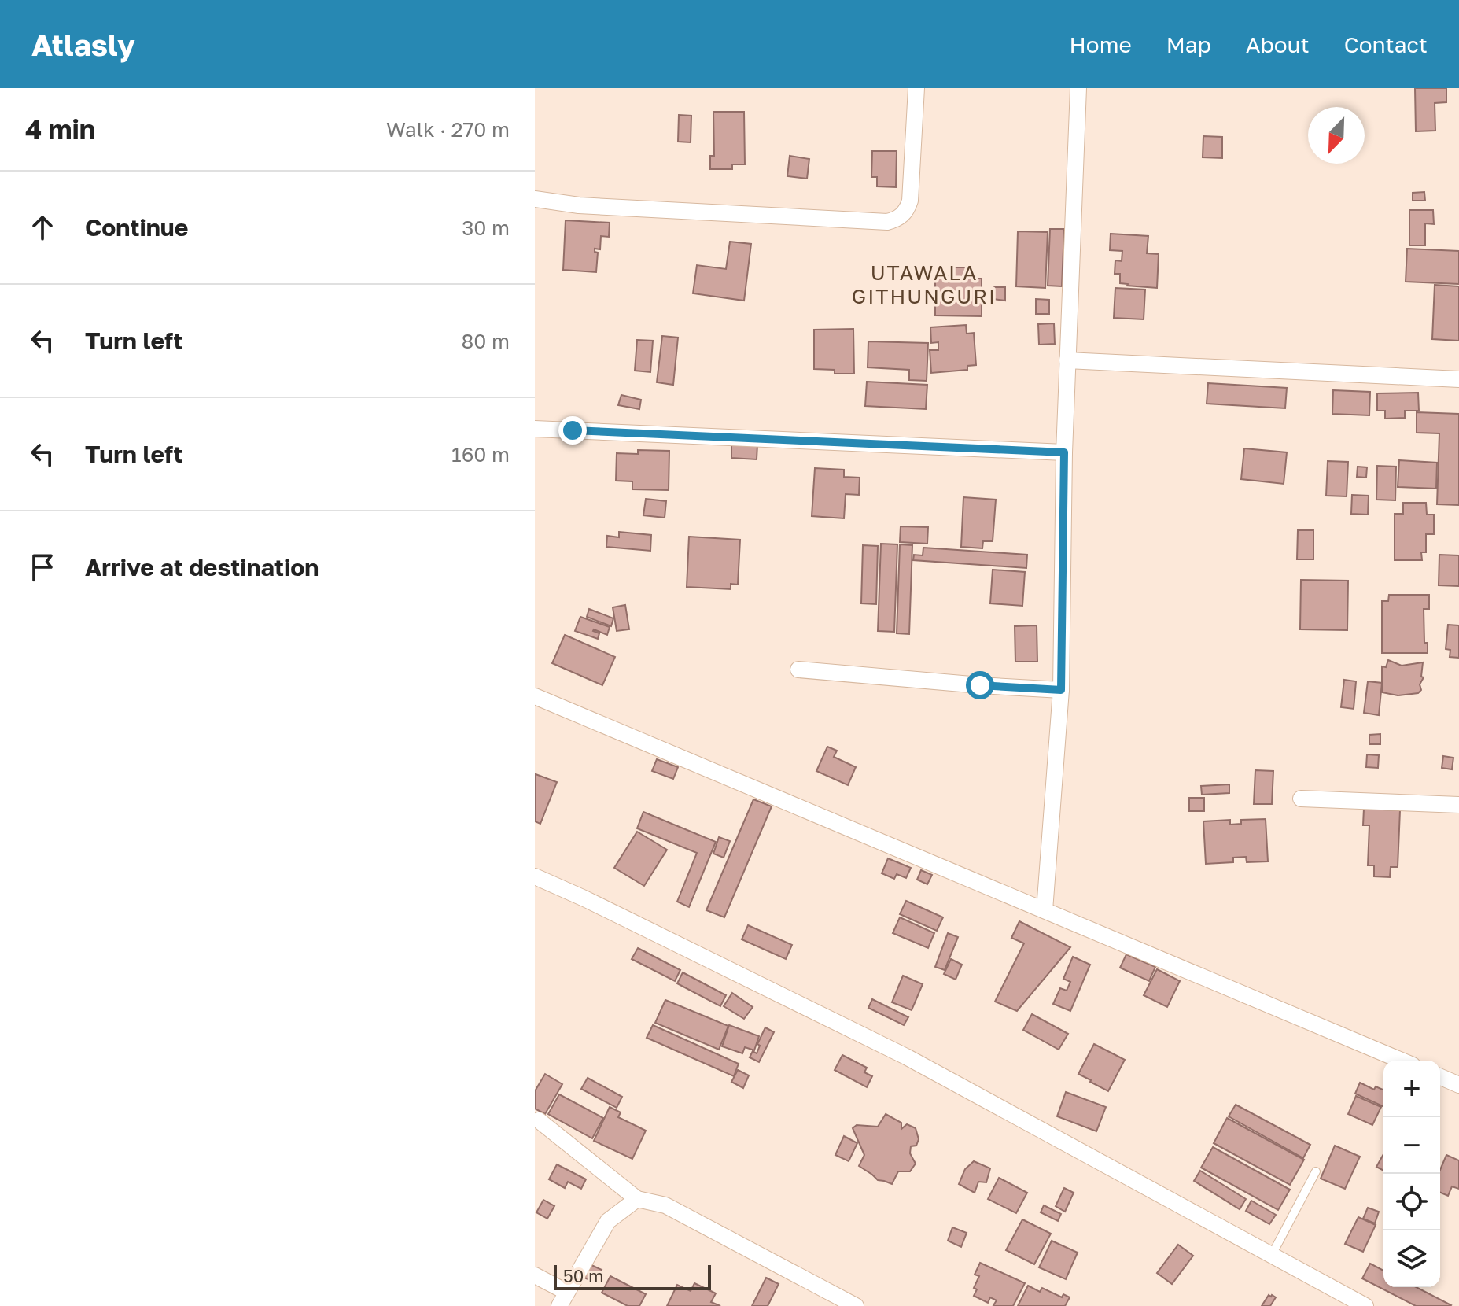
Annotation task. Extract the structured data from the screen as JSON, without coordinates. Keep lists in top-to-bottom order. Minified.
{"districts":["UTAWALA GITHUNGURI"],"scale_bar":"50 m","north":"bottom left","page":{"header":"Atlasly","nav":["Home","Map","About","Contact"],"heading":["4 min","Walk · 270 m"],"list":[["Continue","30 m"],["Turn left","80 m"],["Turn left","160 m"],"Arrive at destination"],"map_buttons":["+","−"],"scale":"50 m"}}
